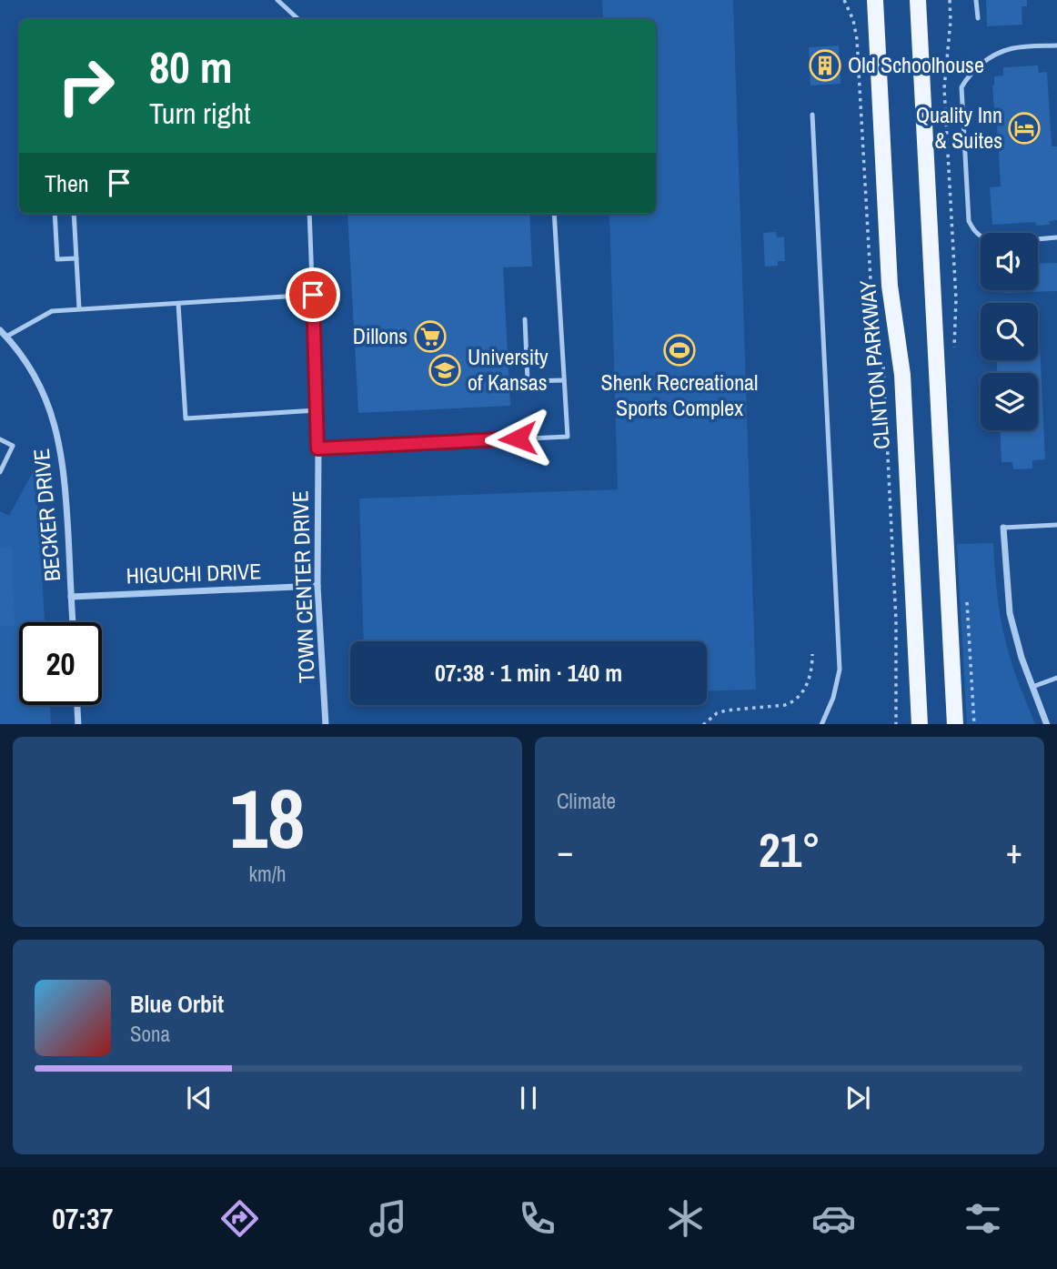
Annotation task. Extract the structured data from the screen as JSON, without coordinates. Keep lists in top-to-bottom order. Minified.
{"streets":{"main road":["CLINTON PARKWAY"],"street":["BECKER DRIVE","HIGUCHI DRIVE","TOWN CENTER DRIVE"]},"crossings":[["BECKER DRIVE","HIGUCHI DRIVE"],["HIGUCHI DRIVE","TOWN CENTER DRIVE"]],"places":{"building":["Old Schoolhouse"],"hotel":["Quality Inn & Suites"],"supermarket":["Dillons"],"sports":["Shenk Recreational Sports Complex"],"school or university":["University of Kansas"]},"page":{"turn":["80 m","Turn right"],"then":"Then","limit":"20","trip":"07:38 · 1 min · 140 m","tile":[["18","km/h"],"Climate"],"heat":["−","21°","+"],"song":["Blue Orbit","Sona"],"tabs":"07:37"}}
